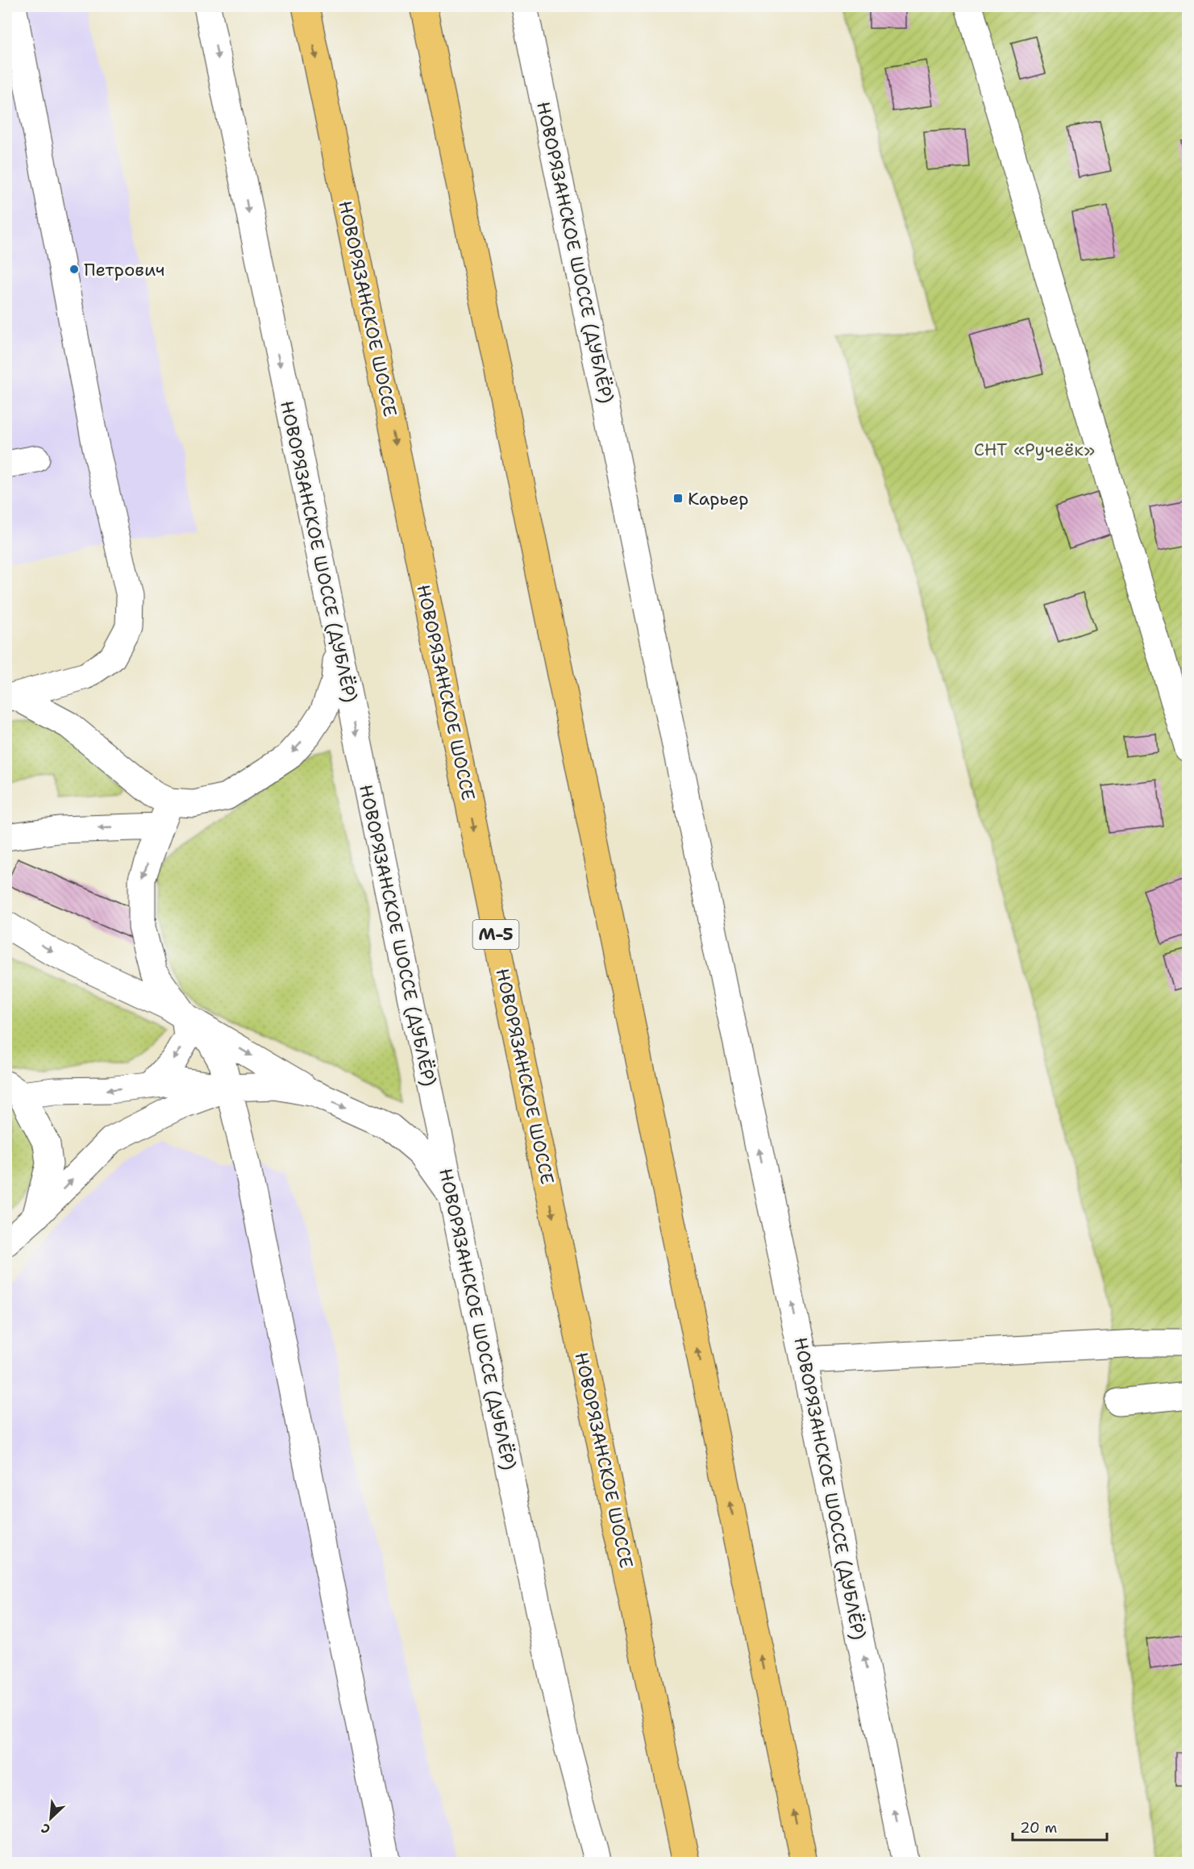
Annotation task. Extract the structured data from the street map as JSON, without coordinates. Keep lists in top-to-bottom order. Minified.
{"streets":{"highway":["НОВОРЯЗАНСКОЕ ШОССЕ","М-5"],"street":["НОВОРЯЗАНСКОЕ ШОССЕ (ДУБЛЁР)"]},"parks":["СНТ «Ручеёк»"],"places":{"other":["Петрович"],"transit":["Карьер"]},"scale_bar":"20 m","north":"bottom left"}
